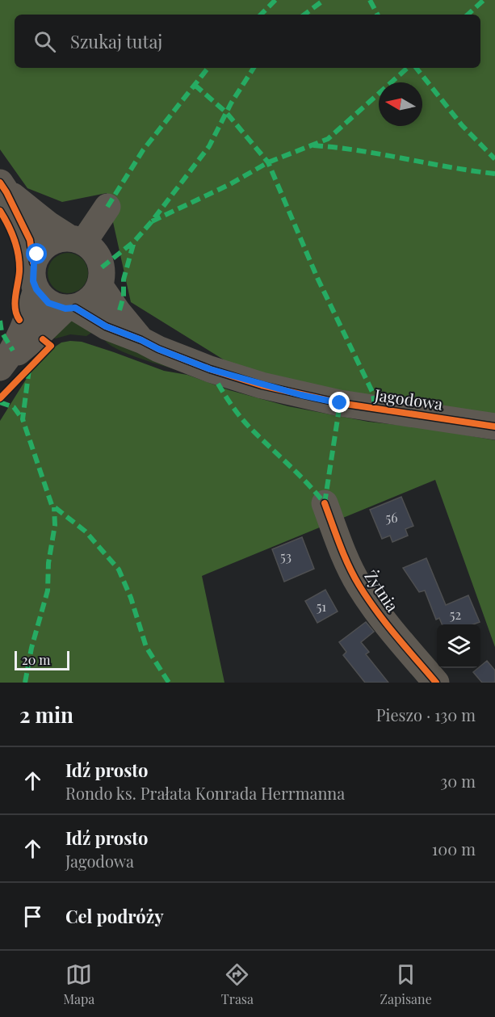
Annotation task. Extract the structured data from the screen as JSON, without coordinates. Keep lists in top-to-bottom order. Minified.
{"streets":{"street":["Jagodowa","Żytnia"]},"house_numbers":["56","53","51","52"],"scale_bar":"20 m","north":"left","page":{"search":"Szukaj tutaj","scale":"20 m","heading":["2 min","Pieszo · 130 m"],"list":[["Idź prosto","Rondo ks. Prałata Konrada Herrmanna","30 m"],["Idź prosto","Jagodowa","100 m"],"Cel podróży"],"nav":["Mapa","Trasa","Zapisane"]}}
